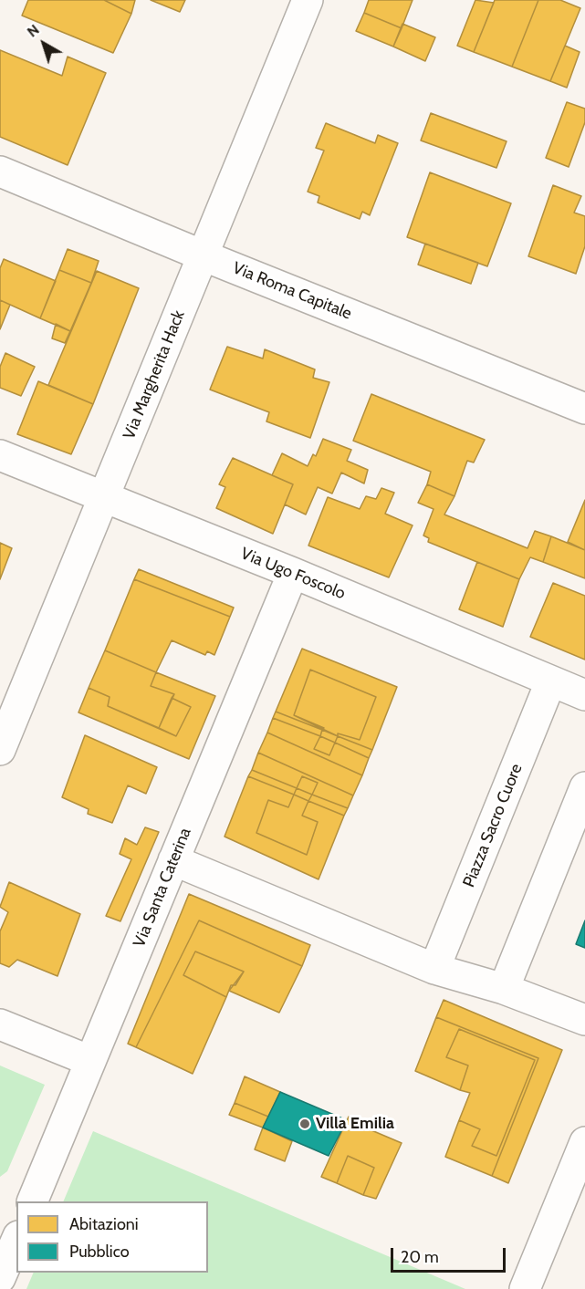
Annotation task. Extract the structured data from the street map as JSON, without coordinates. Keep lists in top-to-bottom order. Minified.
{"streets":{"street":["Via Roma Capitale","Via Margherita Hack","Via Ugo Foscolo","Piazza Sacro Cuore","Via Santa Caterina"]},"crossings":[["Via Roma Capitale","Via Margherita Hack"],["Via Margherita Hack","Via Ugo Foscolo"],["Via Ugo Foscolo","Piazza Sacro Cuore"],["Via Ugo Foscolo","Via Santa Caterina"]],"places":["Villa Emilia"],"legend":["Abitazioni","Pubblico"],"scale_bar":"20 m","north":"top left"}
